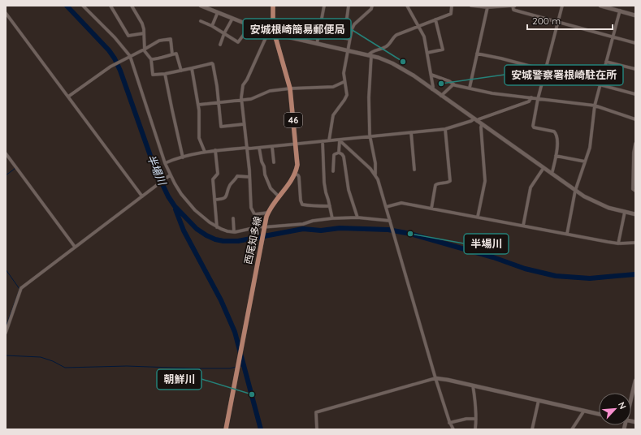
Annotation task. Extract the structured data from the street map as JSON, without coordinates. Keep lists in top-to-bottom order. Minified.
{"streets":{"main road":["46","西尾知多線"]},"water":["半場川"],"places":["安城根崎簡易郵便局","安城警察署根崎駐在所","半場川","朝鮮川"],"scale_bar":"200 m","north":"top right"}
